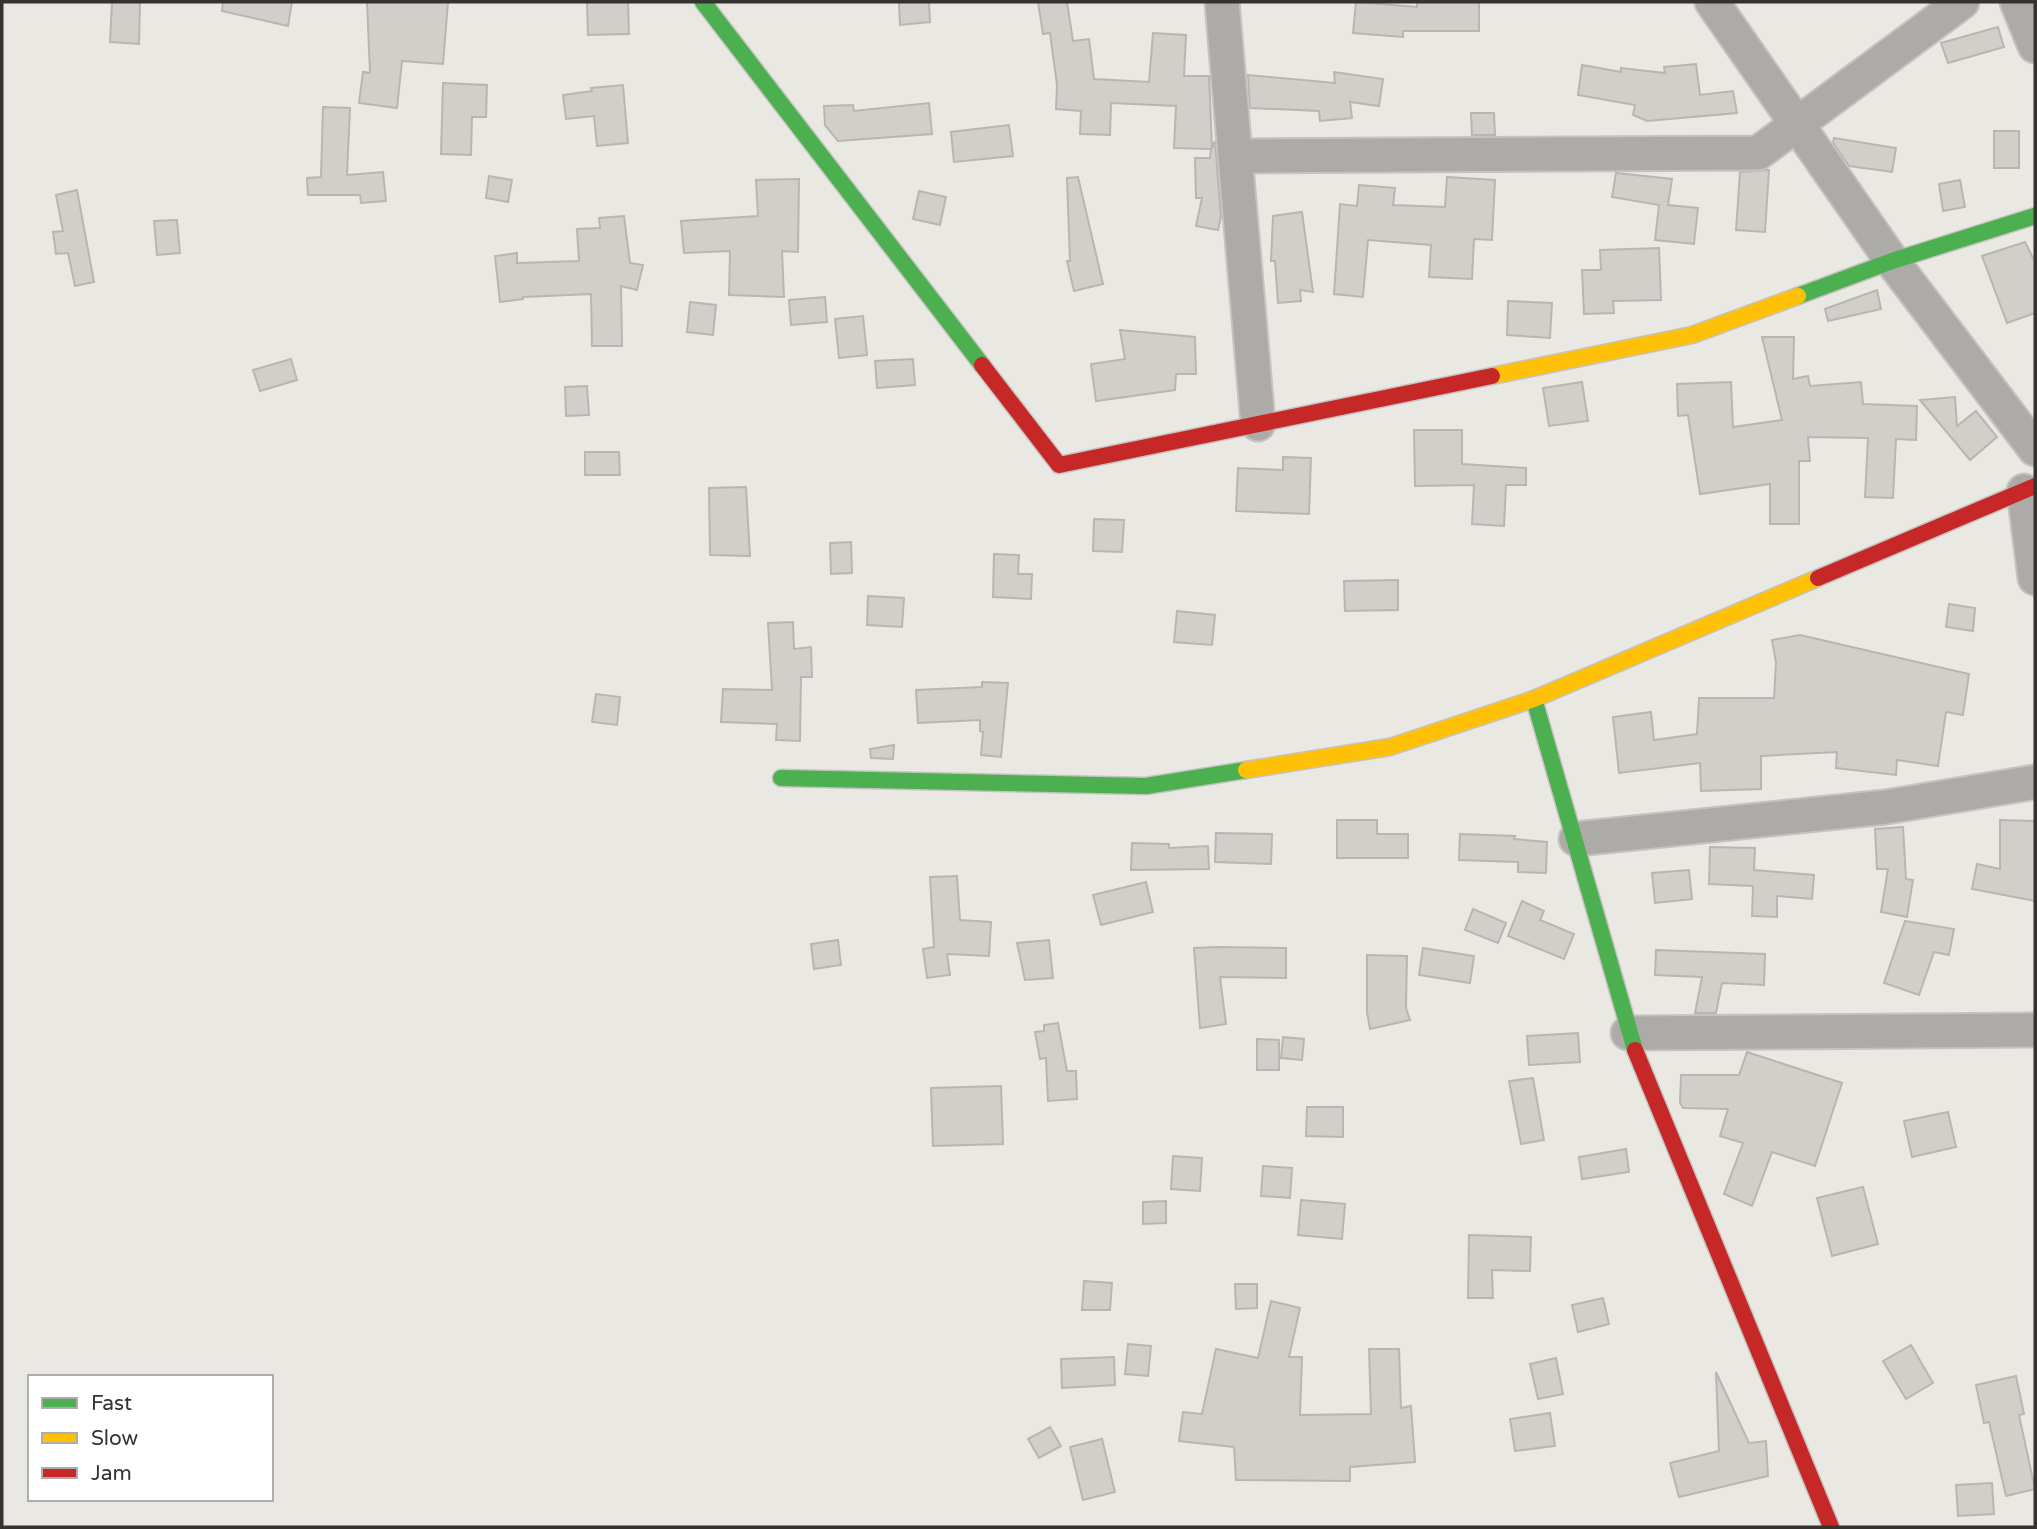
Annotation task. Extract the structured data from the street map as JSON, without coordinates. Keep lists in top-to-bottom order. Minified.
{"legend":["Fast","Slow","Jam"]}
